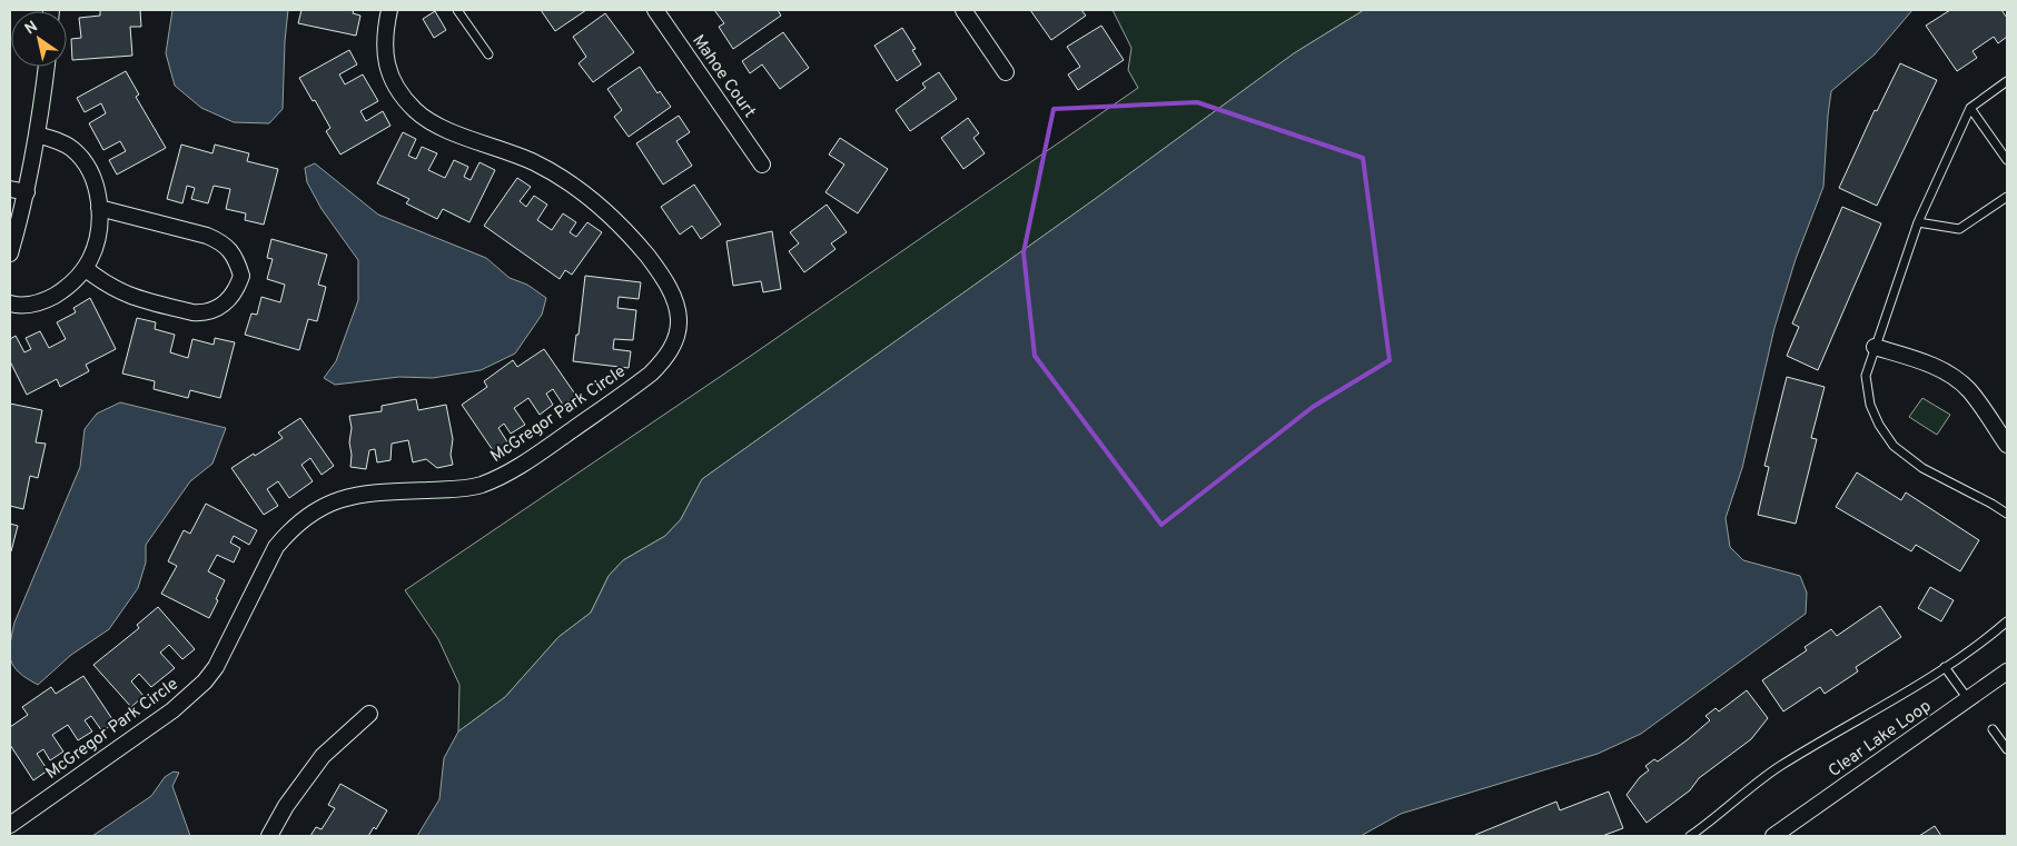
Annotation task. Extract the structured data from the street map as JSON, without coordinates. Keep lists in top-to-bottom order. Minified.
{"streets":{"street":["Mahoe Court","McGregor Park Circle","Clear Lake Loop"]},"north":"top left"}
